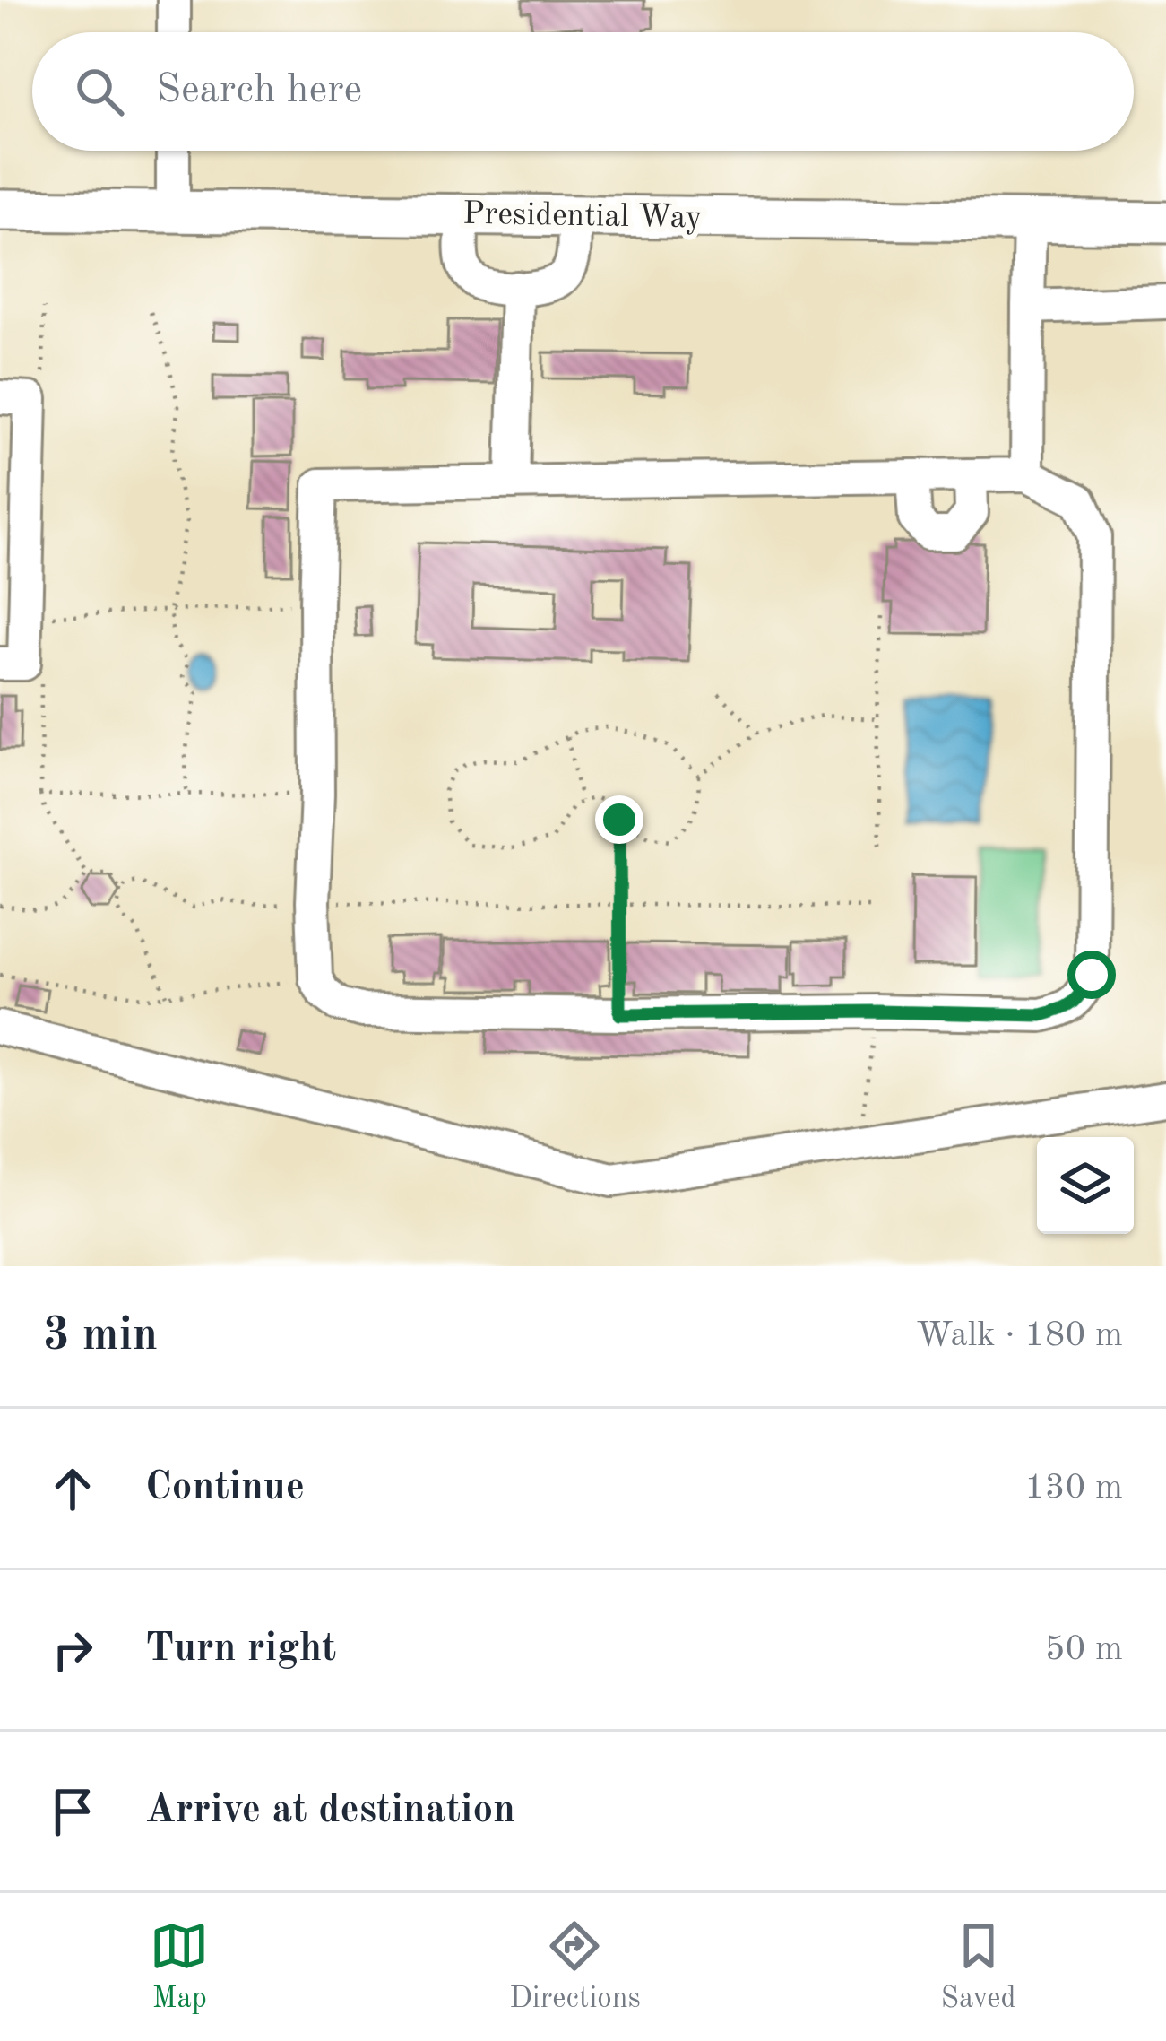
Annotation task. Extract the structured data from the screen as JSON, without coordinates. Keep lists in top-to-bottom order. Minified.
{"streets":{"main road":["Presidential Way"]},"page":{"search":"Search here","heading":["3 min","Walk · 180 m"],"list":[["Continue","130 m"],["Turn right","50 m"],"Arrive at destination"],"nav":["Map","Directions","Saved"]}}
